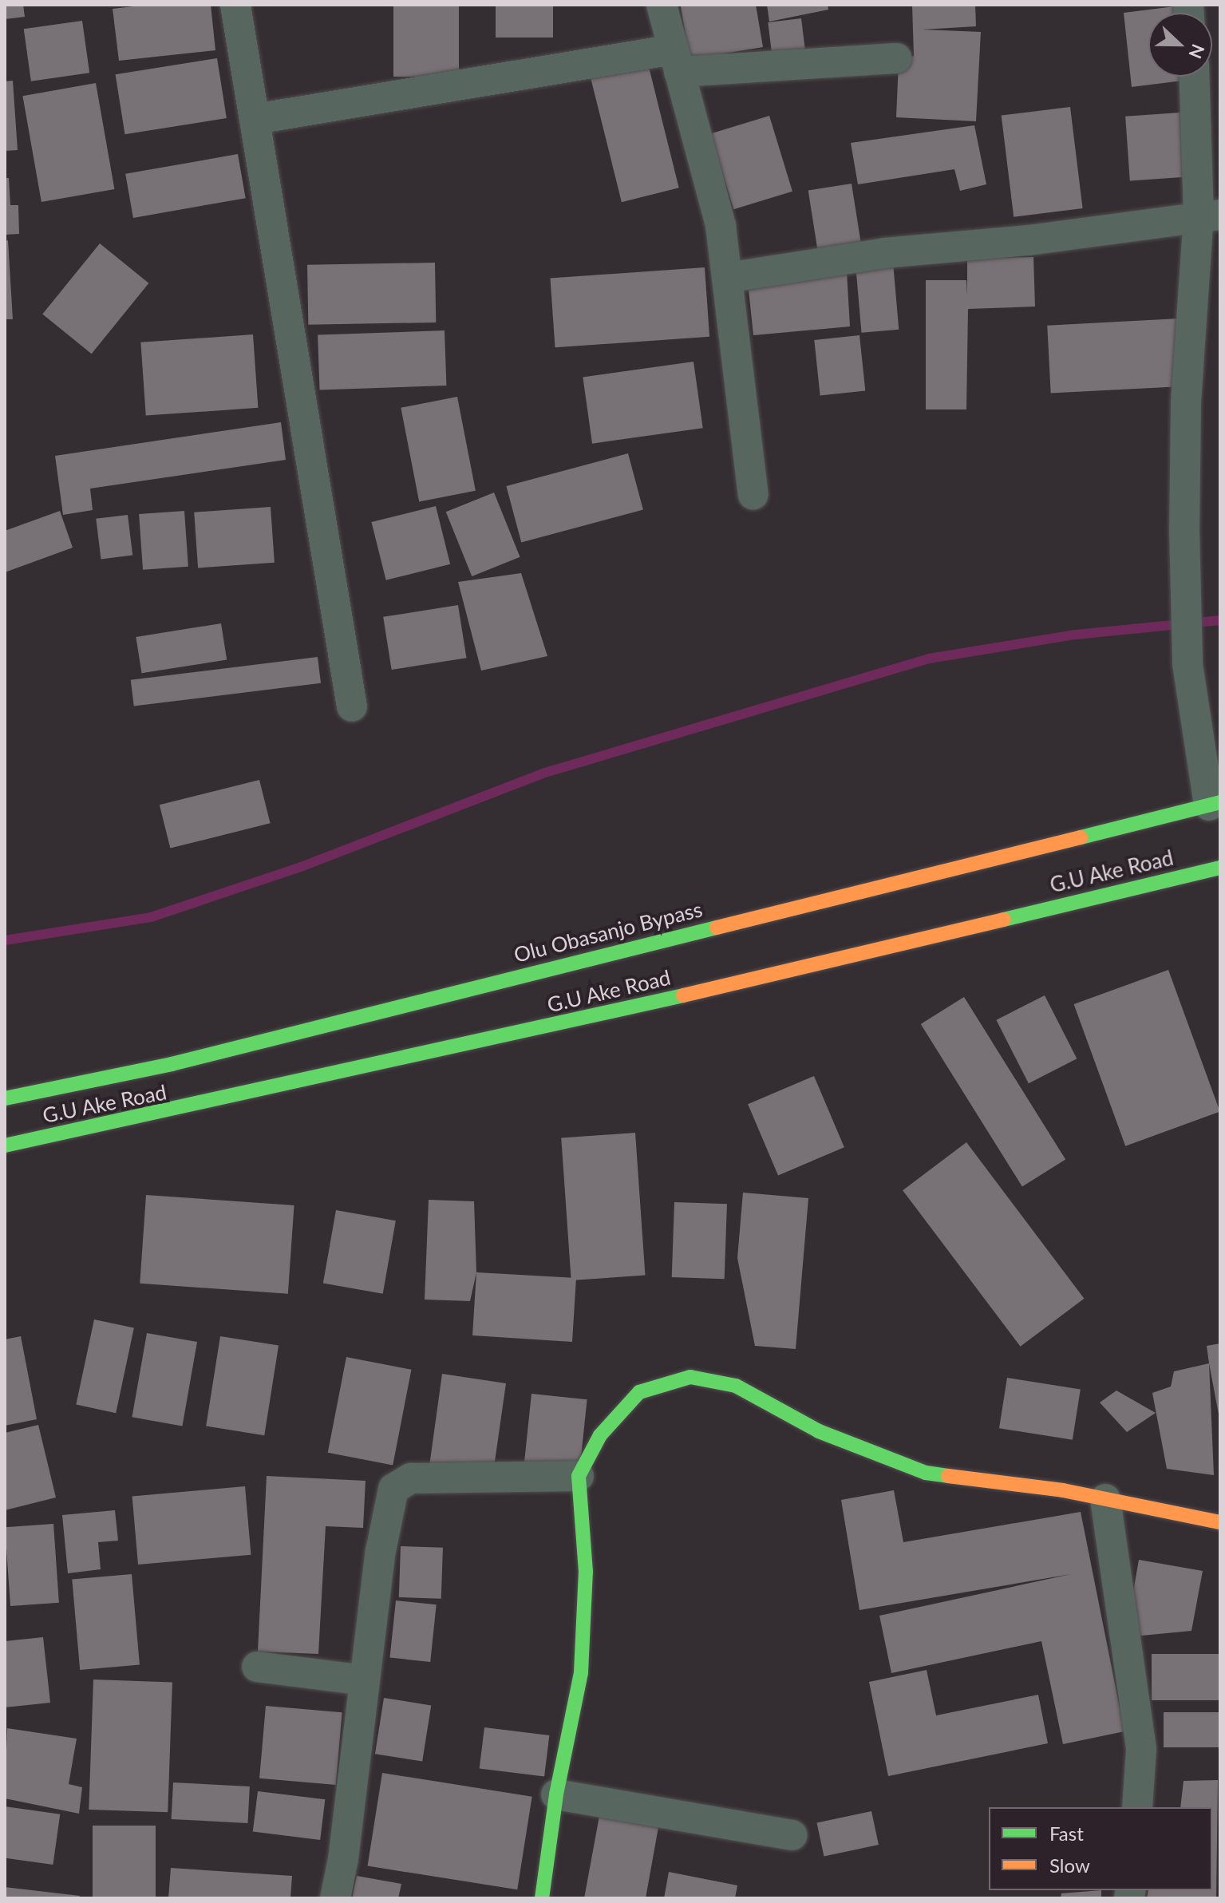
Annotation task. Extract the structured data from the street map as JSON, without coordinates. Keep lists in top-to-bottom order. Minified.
{"streets":{"main road":["G.U Ake Road","Olu Obasanjo Bypass"]},"legend":["Fast","Slow"],"north":"right"}
